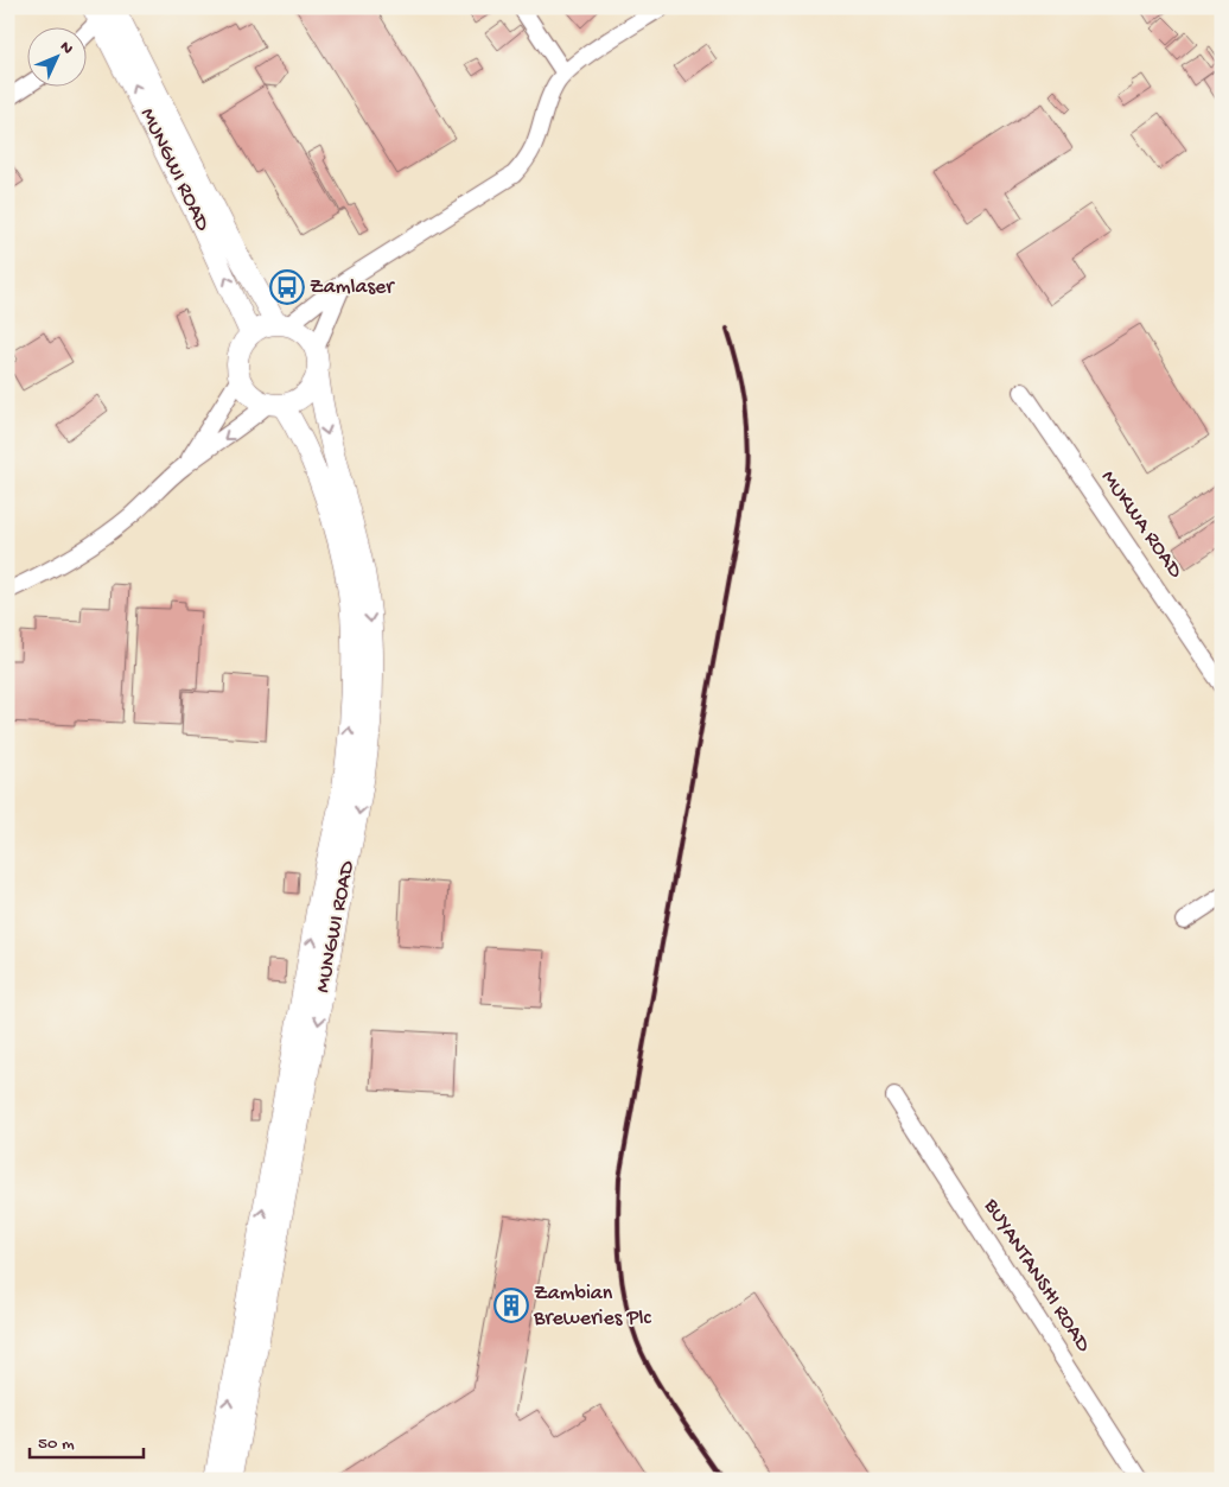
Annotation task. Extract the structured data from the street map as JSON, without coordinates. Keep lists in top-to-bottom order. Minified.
{"streets":{"main road":["MUNGWI ROAD"],"street":["MUKWA ROAD","BUYANTANSHI ROAD"]},"places":{"bus stop":["Zamlaser"],"building":["Zambian Breweries Plc"]},"scale_bar":"50 m","north":"top right"}
